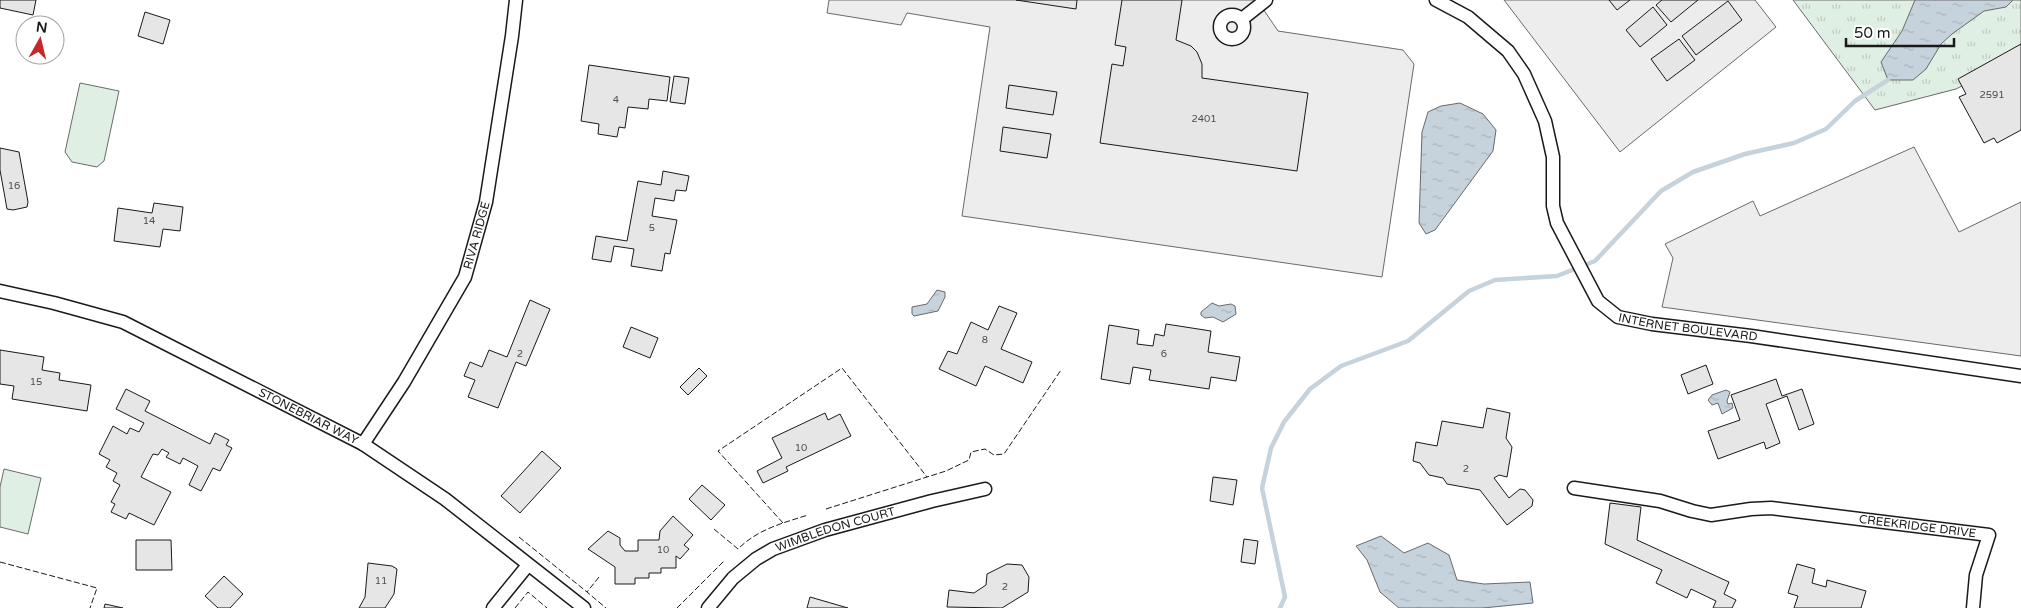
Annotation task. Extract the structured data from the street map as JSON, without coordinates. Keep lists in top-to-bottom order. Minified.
{"streets":{"street":["RIVA RIDGE","INTERNET BOULEVARD","STONEBRIAR WAY","CREEKRIDGE DRIVE","WIMBLEDON COURT"]},"crossings":[["RIVA RIDGE","STONEBRIAR WAY"]],"house_numbers":["2591","4","2401","16","14","5","8","2","6","15","10","2","10","11","2"],"scale_bar":"50 m","north":"top"}
